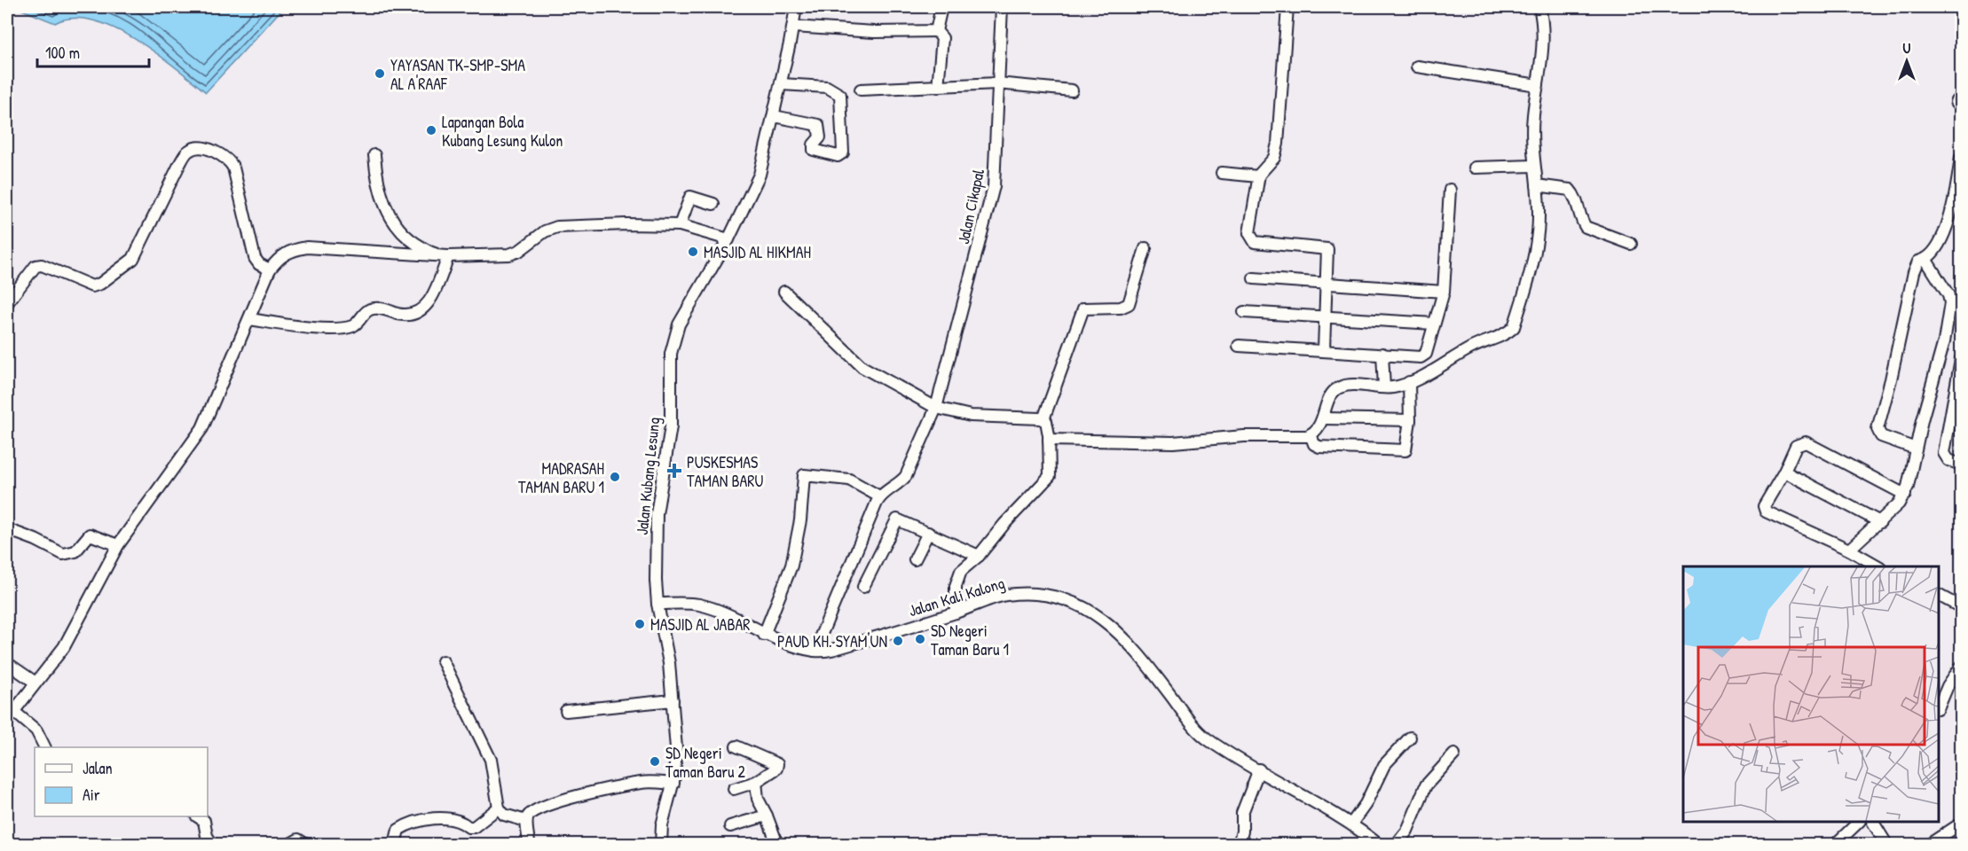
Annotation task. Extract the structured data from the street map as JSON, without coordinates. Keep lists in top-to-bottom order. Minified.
{"streets":{"street":["Jalan Cikapal","Jalan Kubang Lesung","Jalan Kali Kalong"]},"crossings":[["Jalan Kubang Lesung","Jalan Kali Kalong"]],"places":{"other":["YAYASAN TK-SMP-SMA AL A'RAAF","Lapangan Bola Kubang Lesung Kulon","MASJID AL HIKMAH","MADRASAH TAMAN BARU 1","MASJID AL JABAR","SD Negeri Taman Baru 1","PAUD KH. SYAM'UN","SD Negeri Taman Baru 2"],"health":["PUSKESMAS TAMAN BARU"]},"legend":["Jalan","Air"],"scale_bar":"100 m","north":"top"}
